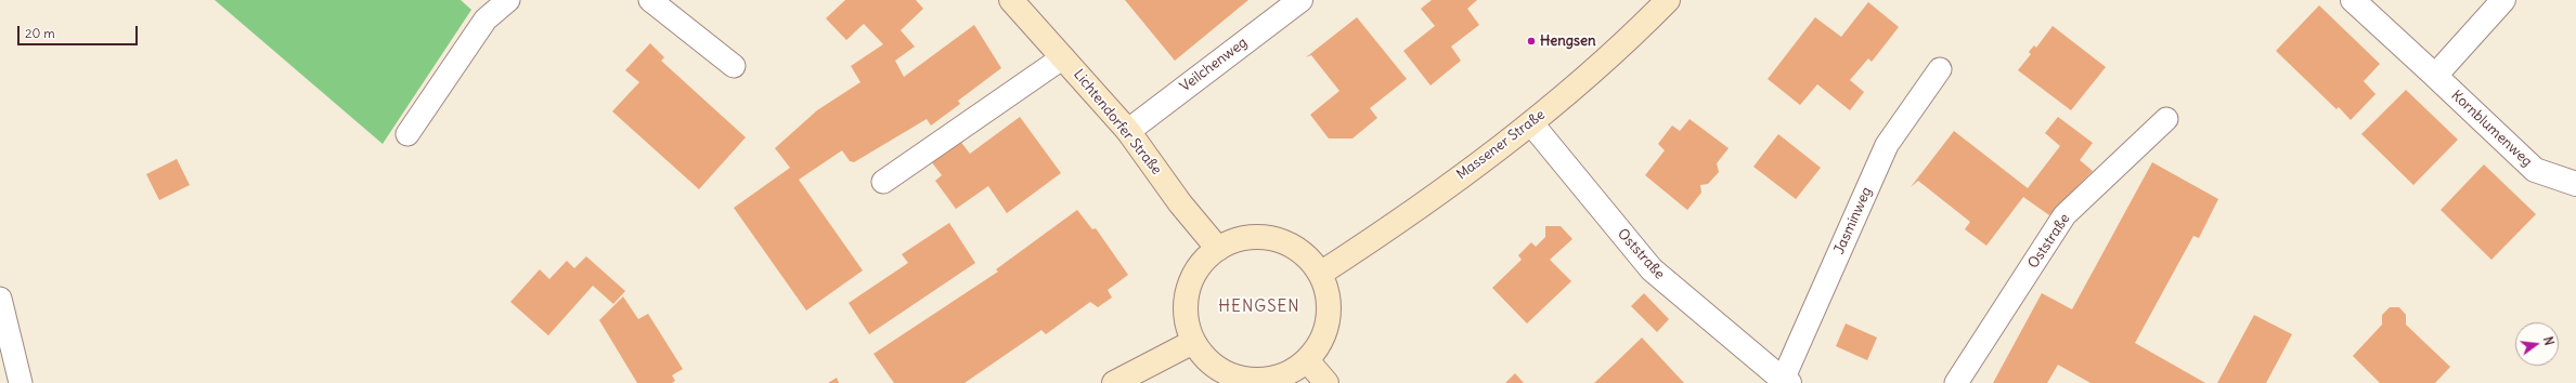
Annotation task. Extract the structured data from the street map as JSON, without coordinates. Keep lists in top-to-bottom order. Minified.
{"streets":{"main road":["Lichtendorfer Straße","Massener Straße"],"street":["Veilchenweg","Kornblumenweg","Oststraße"],"lane":["Jasminweg"]},"crossings":[["Veilchenweg","Lichtendorfer Straße"],["Lichtendorfer Straße","Massener Straße"],["Massener Straße","Oststraße"],["Jasminweg","Oststraße"]],"districts":["HENGSEN"],"places":["Hengsen"],"scale_bar":"20 m","north":"right"}
